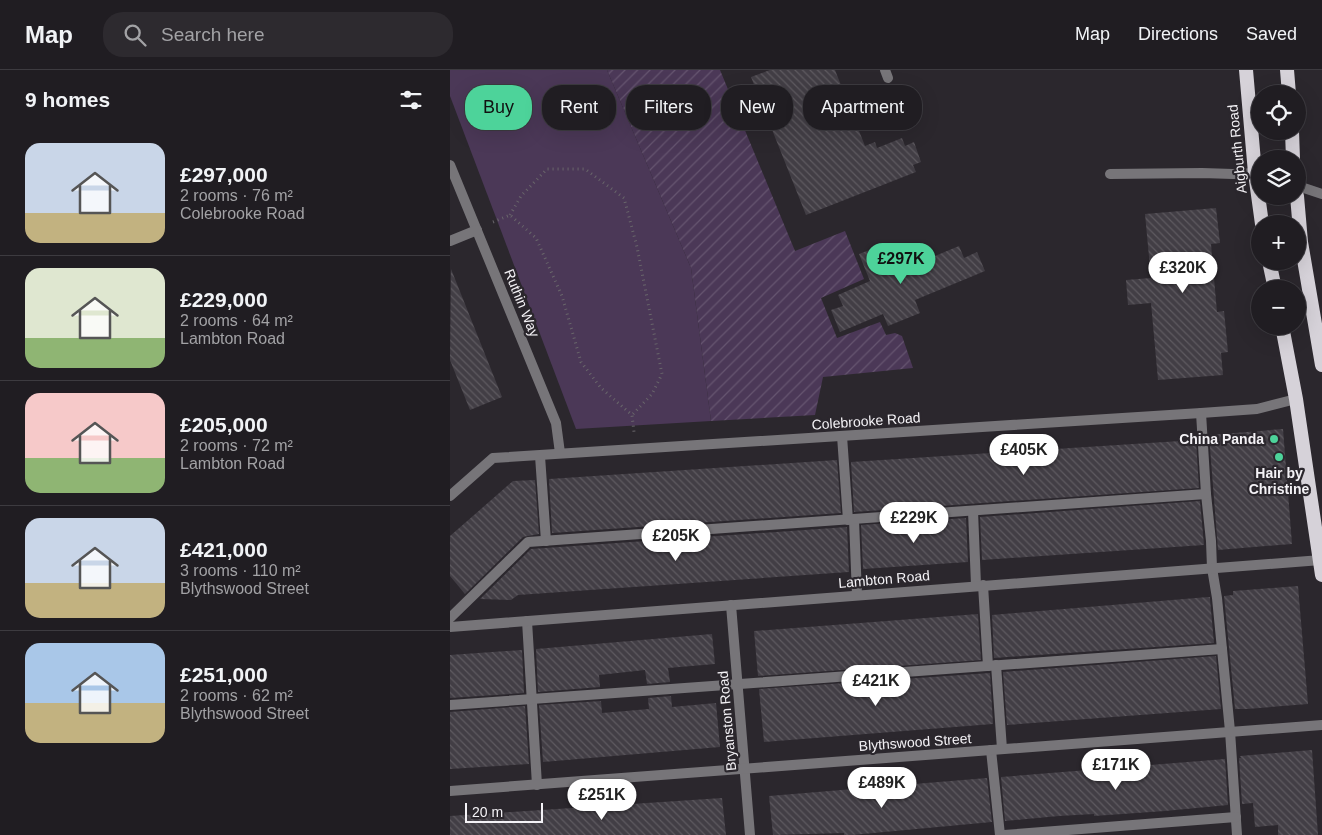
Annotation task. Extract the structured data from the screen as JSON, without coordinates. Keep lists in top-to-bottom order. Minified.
{"streets":{"highway":["Aigburth Road"],"street":["Ruthin Way","Colebrooke Road","Lambton Road","Bryanston Road","Blythswood Street"]},"crossings":[["Ruthin Way","Colebrooke Road"],["Lambton Road","Bryanston Road"],["Bryanston Road","Blythswood Street"]],"places":["China Panda","Hair by Christine"],"scale_bar":"20 m","page":{"header":"Map","search":"Search here","nav":["Map","Directions","Saved"],"heading":"9 homes","map_buttons":["+","−"],"chip":["Buy","Rent","Filters","New","Apartment"],"list":[{"name":"£297,000","note":"2 rooms · 76 m² · Colebrooke Road"},{"name":"£229,000","note":"2 rooms · 64 m² · Lambton Road"},{"name":"£205,000","note":"2 rooms · 72 m² · Lambton Road"},{"name":"£421,000","note":"3 rooms · 110 m² · Blythswood Street"},{"name":"£251,000","note":"2 rooms · 62 m² · Blythswood Street"}],"price":["£297K","£320K","£405K","£229K","£205K","£421K","£171K","£489K","£251K"],"scale":"20 m"}}
